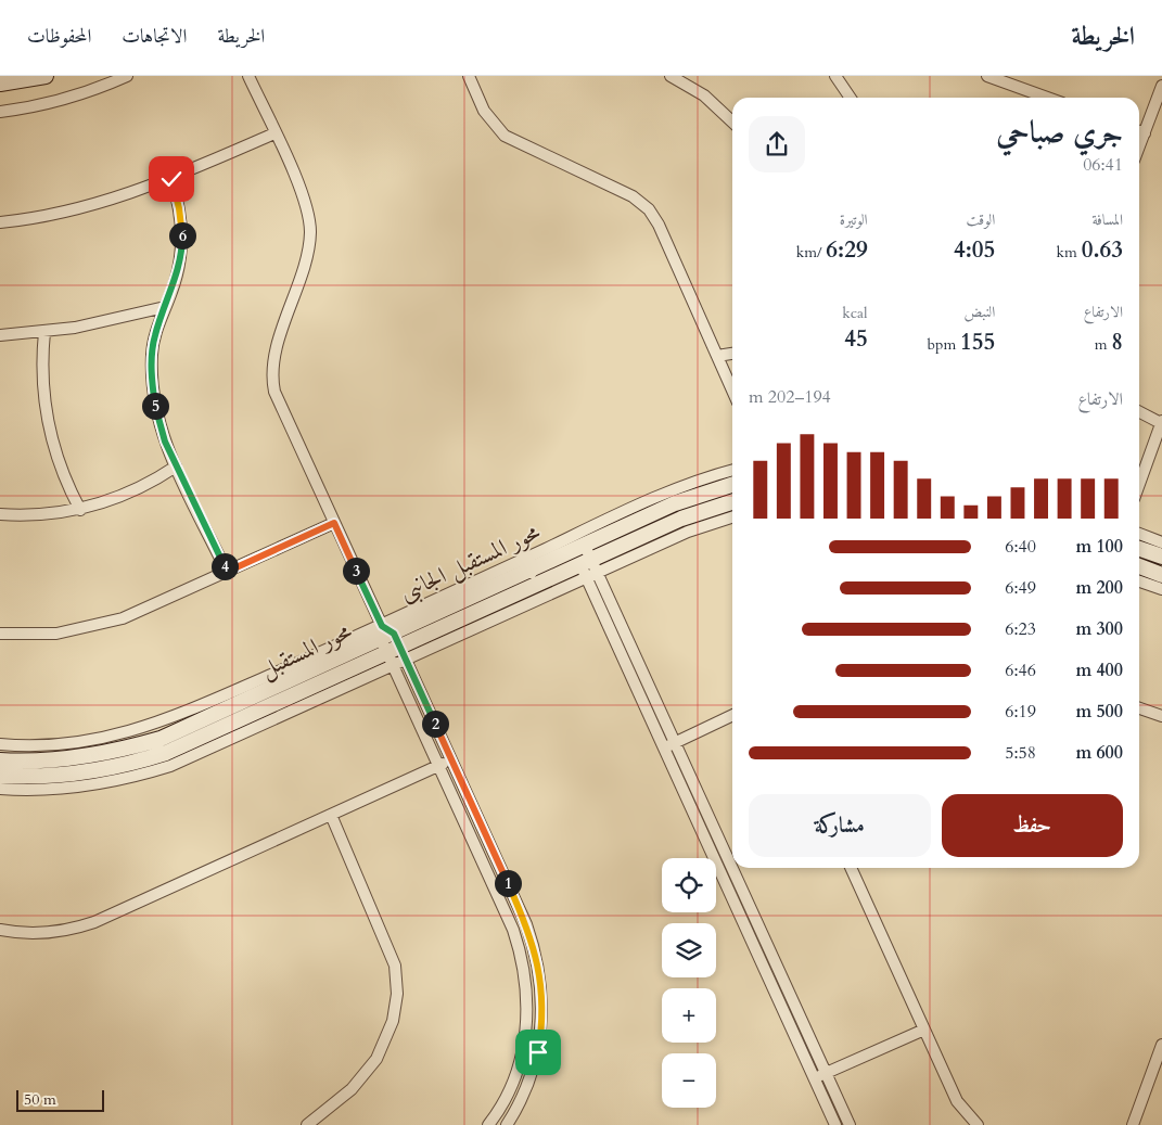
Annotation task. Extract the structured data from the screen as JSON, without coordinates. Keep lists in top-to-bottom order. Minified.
{"streets":{"street":["محور المستقبل الجانبى","محور المستقبل"]},"crossings":[["محور المستقبل الجانبى","محور المستقبل"]],"scale_bar":"50 m","page":{"header":"الخريطة","nav":["الخريطة","الاتجاهات","المحفوظات"],"heading":["جري صباحي","06:41"],"stats":[["المسافة","0.63 km"],["الوقت","4:05"],["الوتيرة","6:29 /km"],["الارتفاع","8 m"],["النبض","155 bpm"],["kcal","45"]],"pins":["6","5","4","3","2","1"],"chart":["الارتفاع","194–202 m"],"list":[{"name":"100 m","note":"6:40"},{"name":"200 m","note":"6:49"},{"name":"300 m","note":"6:23"},{"name":"400 m","note":"6:46"},{"name":"500 m","note":"6:19"},{"name":"600 m","note":"5:58"}],"buttons":["حفظ","مشاركة"],"map_buttons":["+","−"],"scale":"50 m"}}
